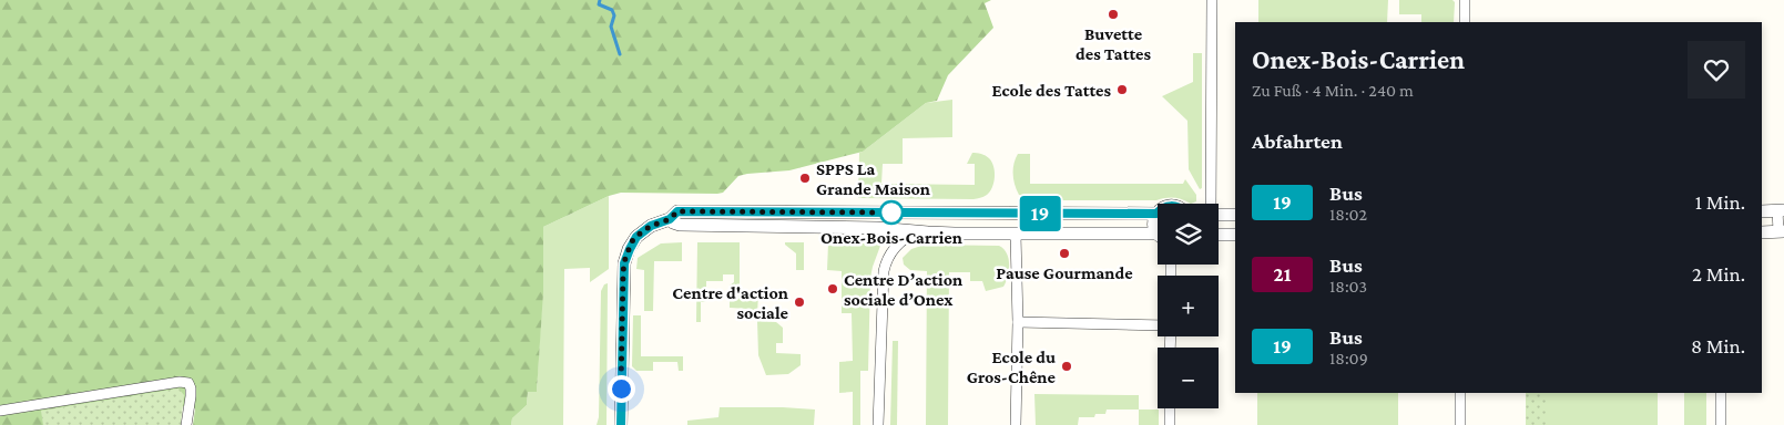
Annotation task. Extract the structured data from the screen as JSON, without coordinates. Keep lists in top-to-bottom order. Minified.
{"places":["Buvette des Tattes","Ecole des Tattes","SPPS La Grande Maison","Onex-Bois-Carrien","Pause Gourmande","Centre D’action sociale d’Onex","Centre d'action sociale","Ecole du Gros-Chêne"],"lines":["bus line 19"],"page":{"on_map":"19","heading":[["Onex-Bois-Carrien","Zu Fuß · 4 Min. · 240 m"],"Abfahrten"],"list":[{"mark":"19","name":"Bus","note":"18:02","value":"1 Min."},{"mark":"21","name":"Bus","note":"18:03","value":"2 Min."},{"mark":"19","name":"Bus","note":"18:09","value":"8 Min."}],"map_buttons":["+","−"]}}
